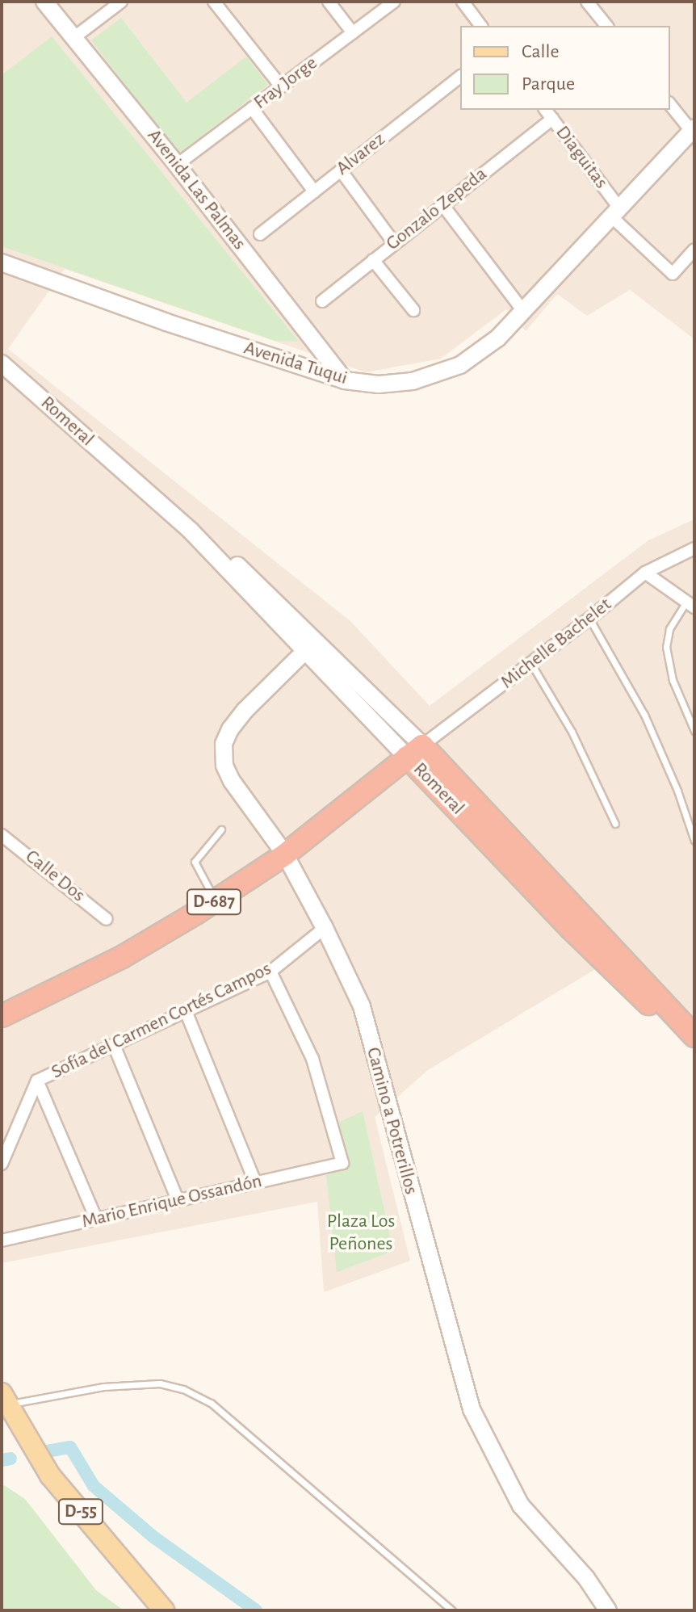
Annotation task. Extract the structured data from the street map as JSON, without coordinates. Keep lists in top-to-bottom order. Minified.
{"streets":{"highway":["Romeral","D-687"],"main road":["D-55"],"street":["Fray Jorge","Alvarez","Diaguitas","Avenida Las Palmas","Gonzalo Zepeda","Avenida Tuqui","Michelle Bachelet","Calle Dos","Sofía del Carmen Cortés Campos","Camino a Potrerillos","Mario Enrique Ossandón"]},"crossings":[["Fray Jorge","Avenida Las Palmas"],["Diaguitas","Gonzalo Zepeda"],["Diaguitas","Avenida Tuqui"],["Avenida Las Palmas","Avenida Tuqui"],["Romeral","Michelle Bachelet"],["Romeral","D-687"],["Romeral","Camino a Potrerillos"],["Michelle Bachelet","D-687"],["D-687","Camino a Potrerillos"],["Sofía del Carmen Cortés Campos","Camino a Potrerillos"],["Sofía del Carmen Cortés Campos","Mario Enrique Ossandón"]],"parks":["Plaza Los Peñones"],"legend":["Calle","Parque"]}
